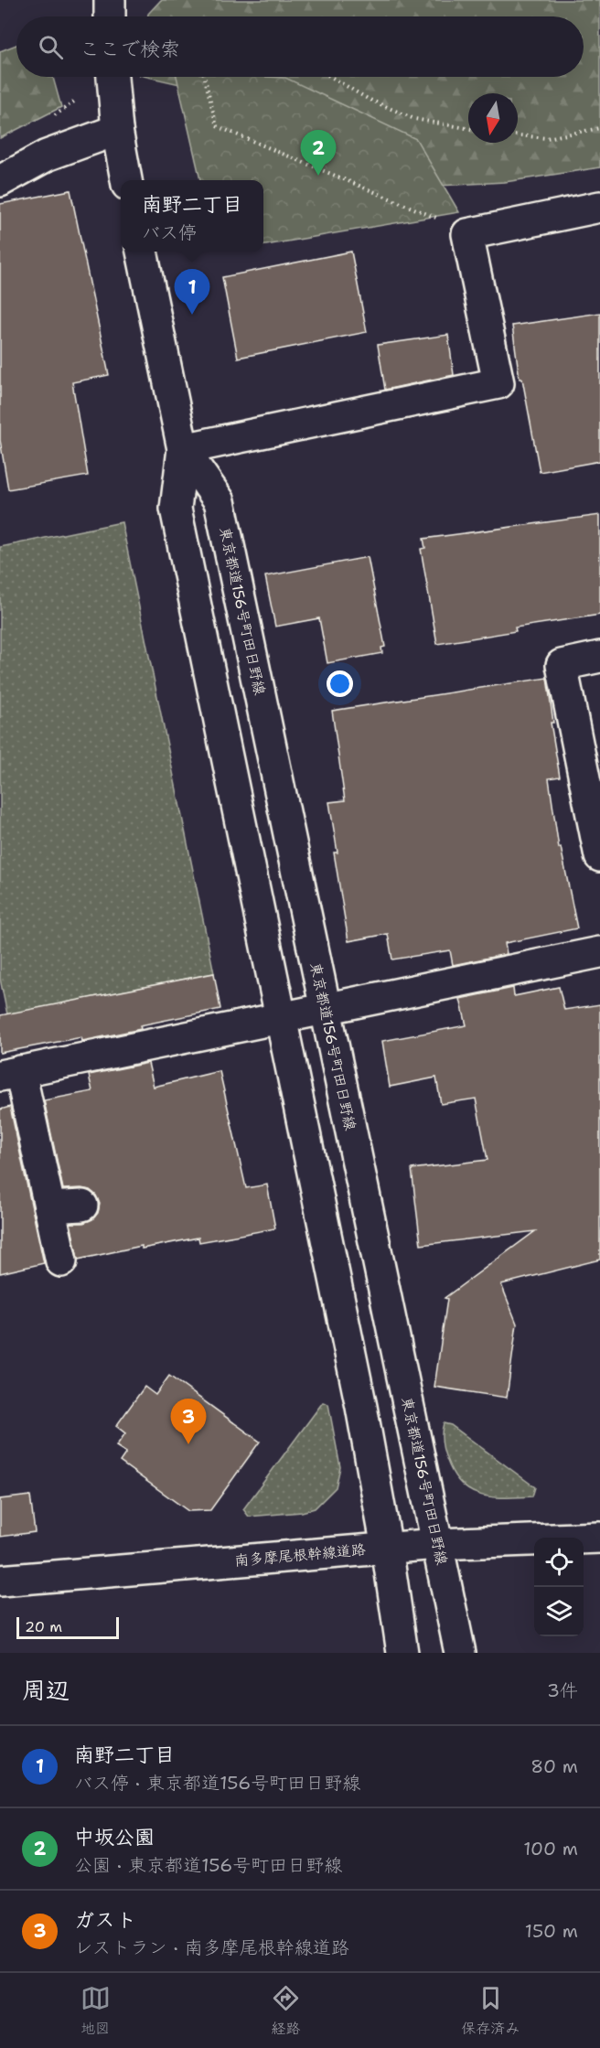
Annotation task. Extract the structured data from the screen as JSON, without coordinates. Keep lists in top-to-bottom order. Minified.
{"streets":{"main road":["東京都道156号町田日野線","南多摩尾根幹線道路"]},"crossings":[["東京都道156号町田日野線","南多摩尾根幹線道路"]],"scale_bar":"20 m","north":"bottom","page":{"search":"ここで検索","pins":["2","1","3"],"popup":["南野二丁目","バス停"],"scale":"20 m","heading":["周辺","3件"],"list":[{"mark":"1","name":"南野二丁目","note":"バス停 · 東京都道156号町田日野線","value":"80 m"},{"mark":"2","name":"中坂公園","note":"公園 · 東京都道156号町田日野線","value":"100 m"},{"mark":"3","name":"ガスト","note":"レストラン · 南多摩尾根幹線道路","value":"150 m"}],"nav":["地図","経路","保存済み"]}}
